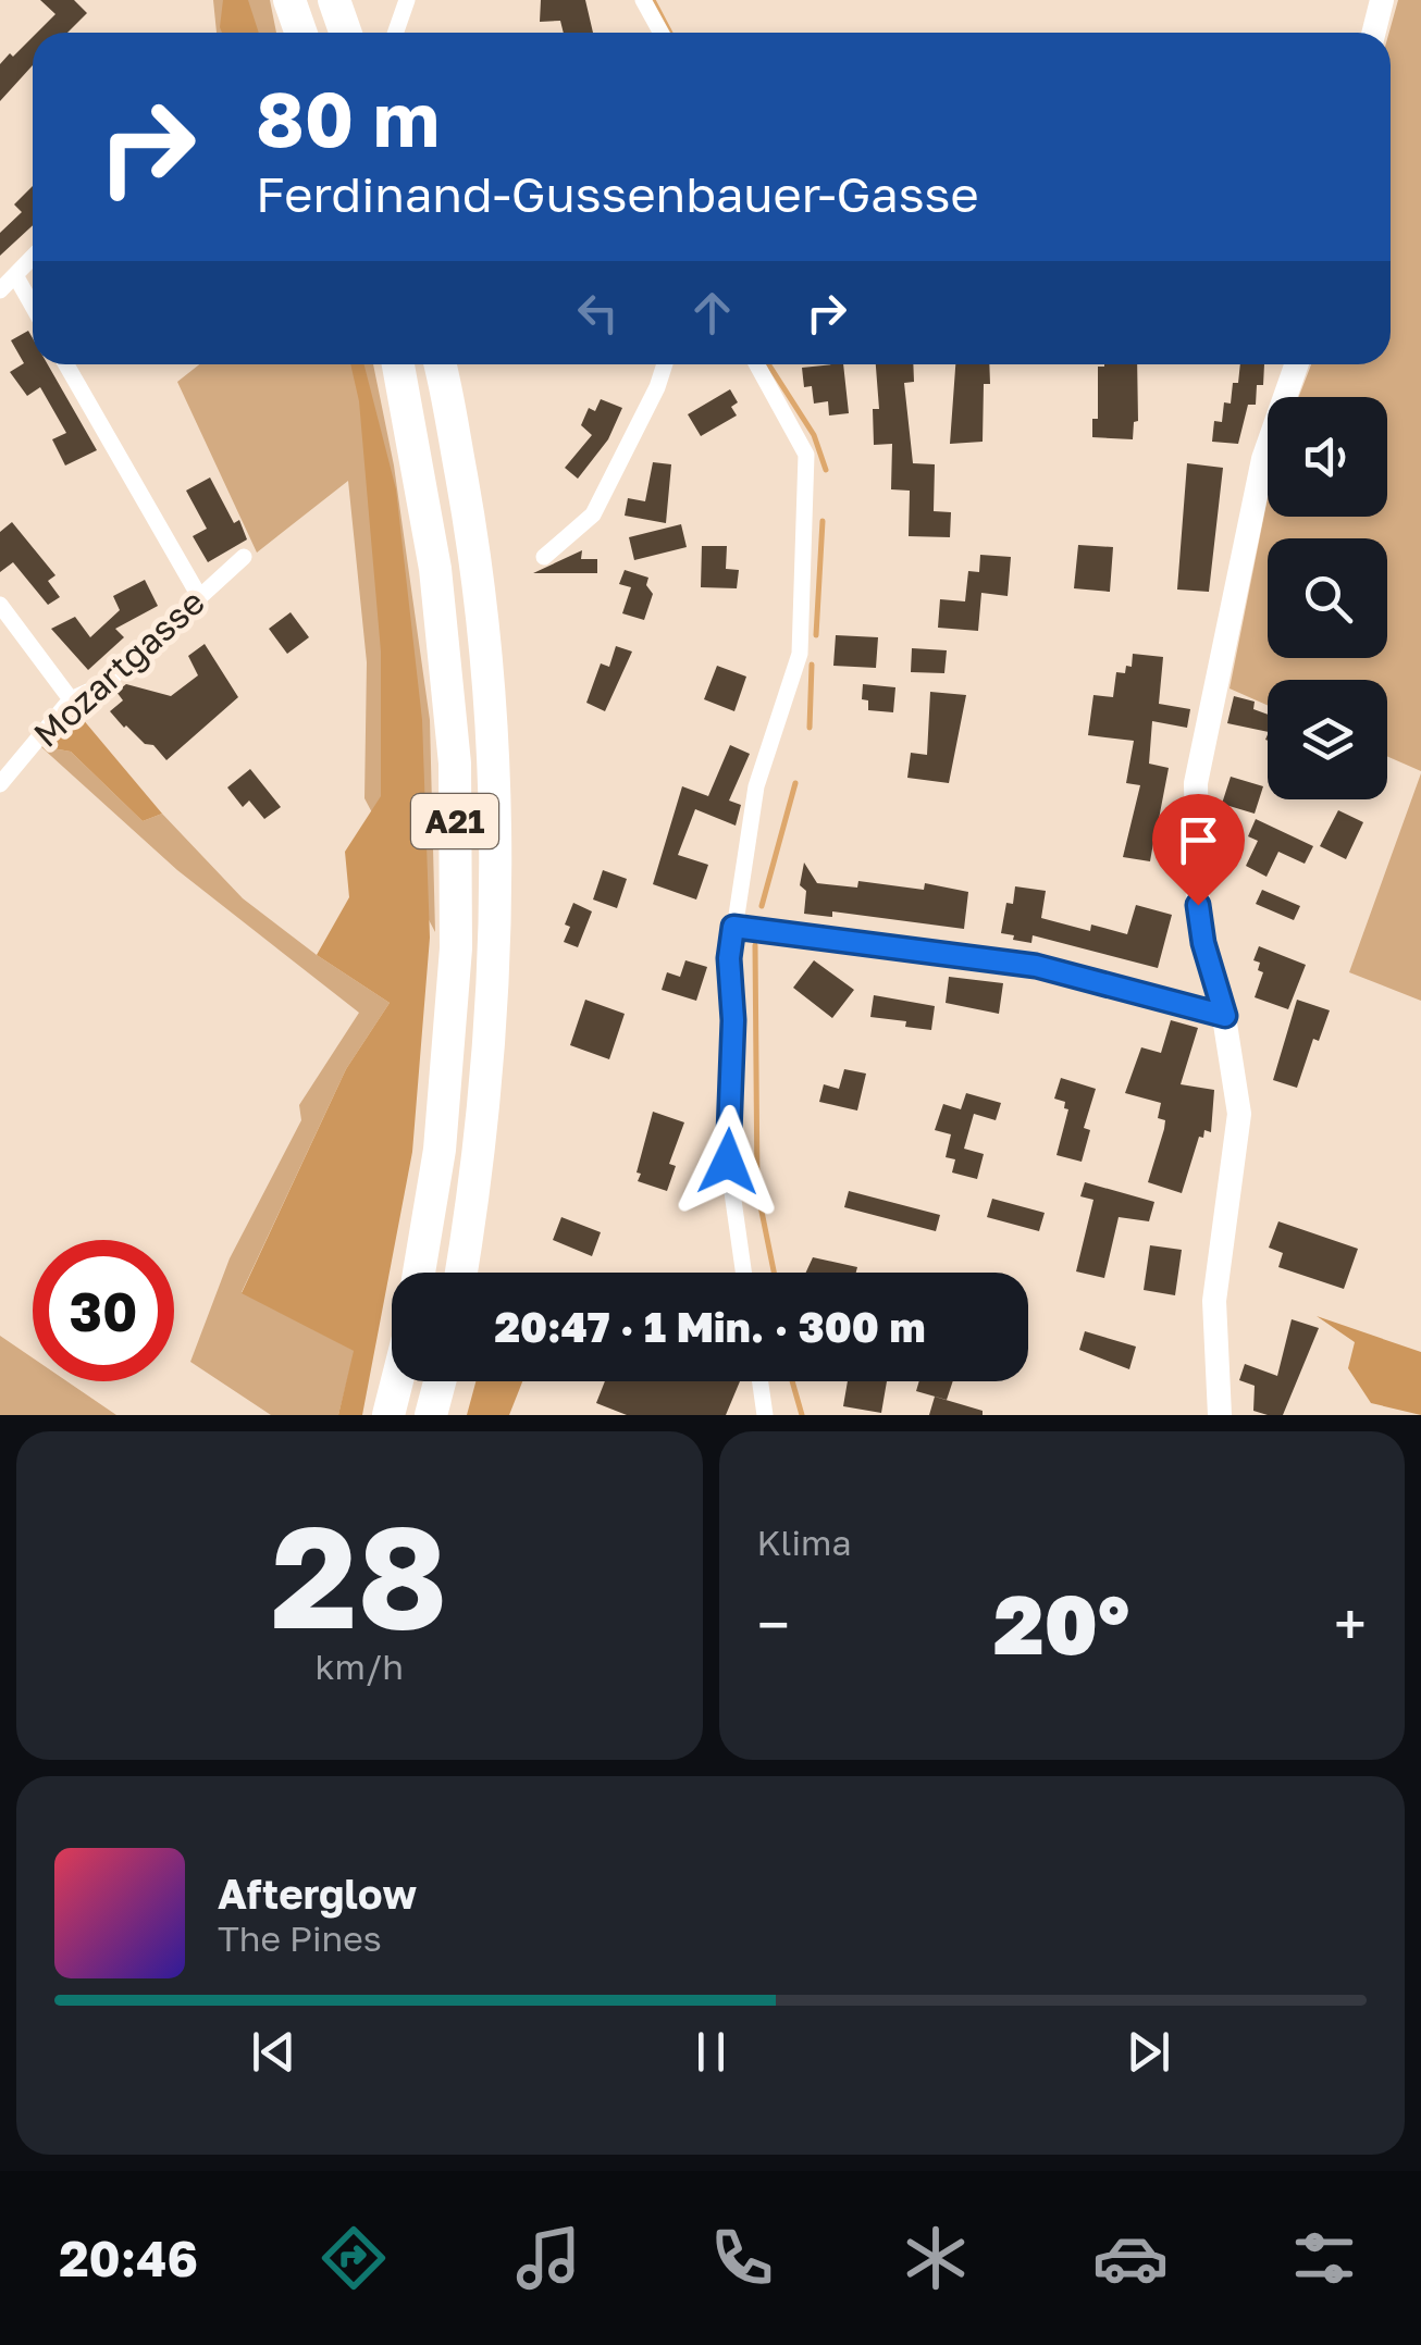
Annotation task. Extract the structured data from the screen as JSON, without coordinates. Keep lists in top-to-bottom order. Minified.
{"streets":{"highway":["A21"],"street":["Mozartgasse"]},"page":{"turn":["80 m","Ferdinand-Gussenbauer-Gasse"],"limit":"30","trip":"20:47 · 1 Min. · 300 m","tile":[["28","km/h"],"Klima"],"heat":["−","20°","+"],"song":["Afterglow","The Pines"],"tabs":"20:46"}}
